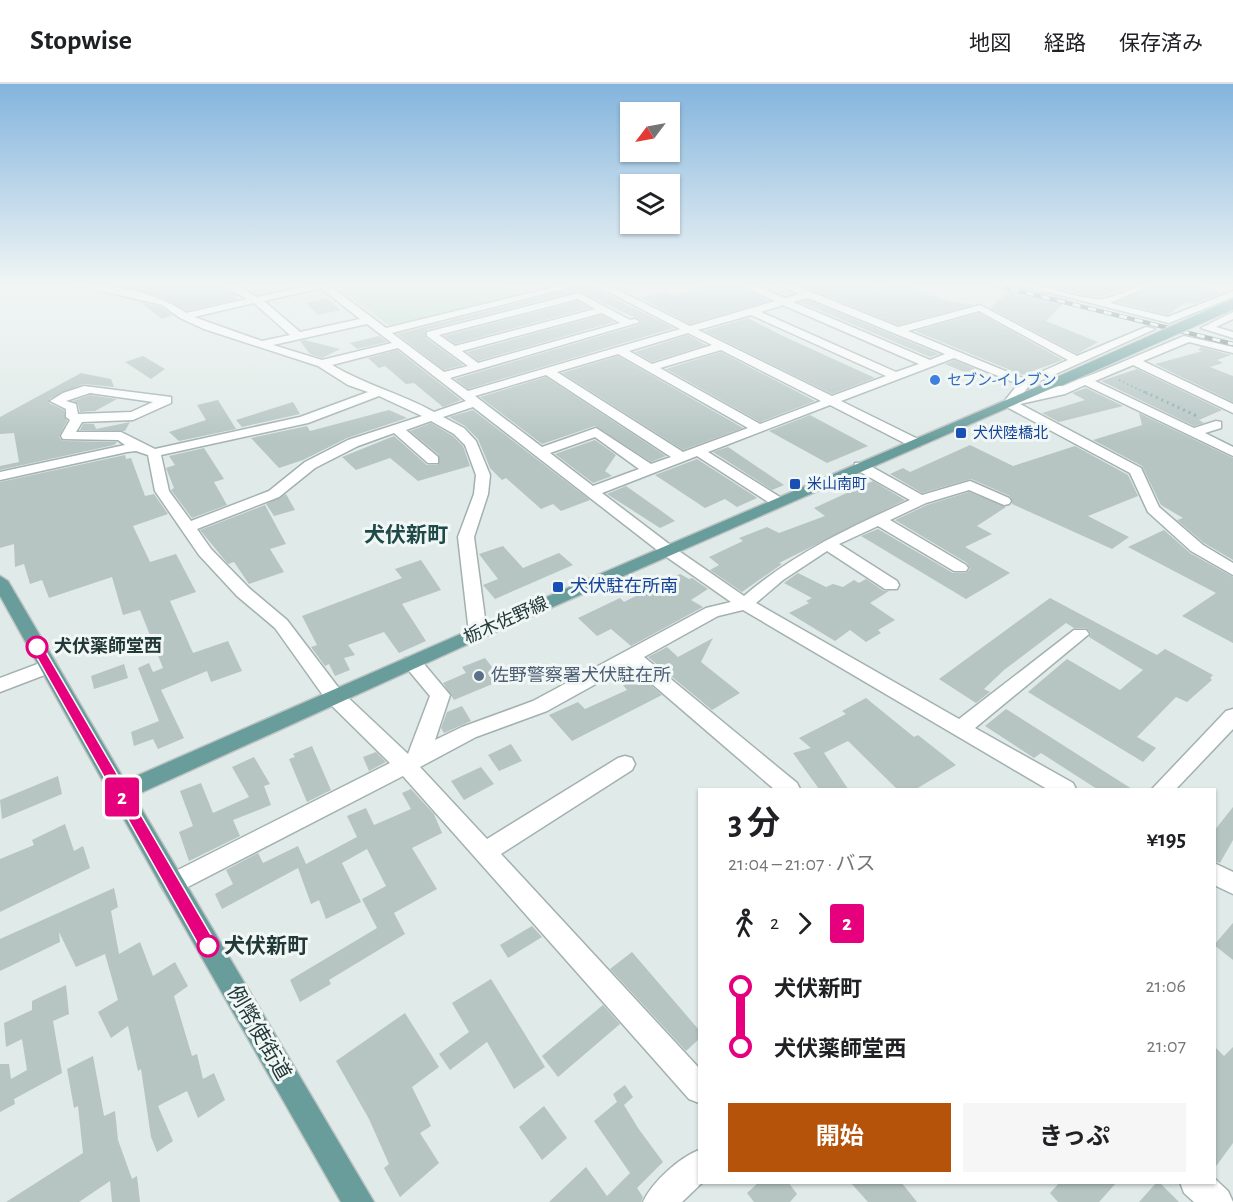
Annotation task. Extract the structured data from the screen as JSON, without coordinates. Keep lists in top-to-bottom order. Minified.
{"streets":{"main road":["栃木佐野線","例幣使街道"]},"crossings":[["栃木佐野線","例幣使街道"]],"districts":["犬伏新町"],"places":{"other":["セブン-イレブン","犬伏薬師堂西","佐野警察署犬伏駐在所","犬伏新町"],"transit":["犬伏陸橋北","米山南町","犬伏駐在所南"]},"lines":["bus line 2"],"north":"bottom left","page":{"header":"Stopwise","nav":["地図","経路","保存済み"],"on_map":"2","heading":["3 分","21:04 – 21:07 · バス","¥195"],"legs":["2","2"],"list":[{"name":"犬伏新町","value":"21:06"},{"name":"犬伏薬師堂西","value":"21:07"}],"buttons":["開始","きっぷ"]}}
